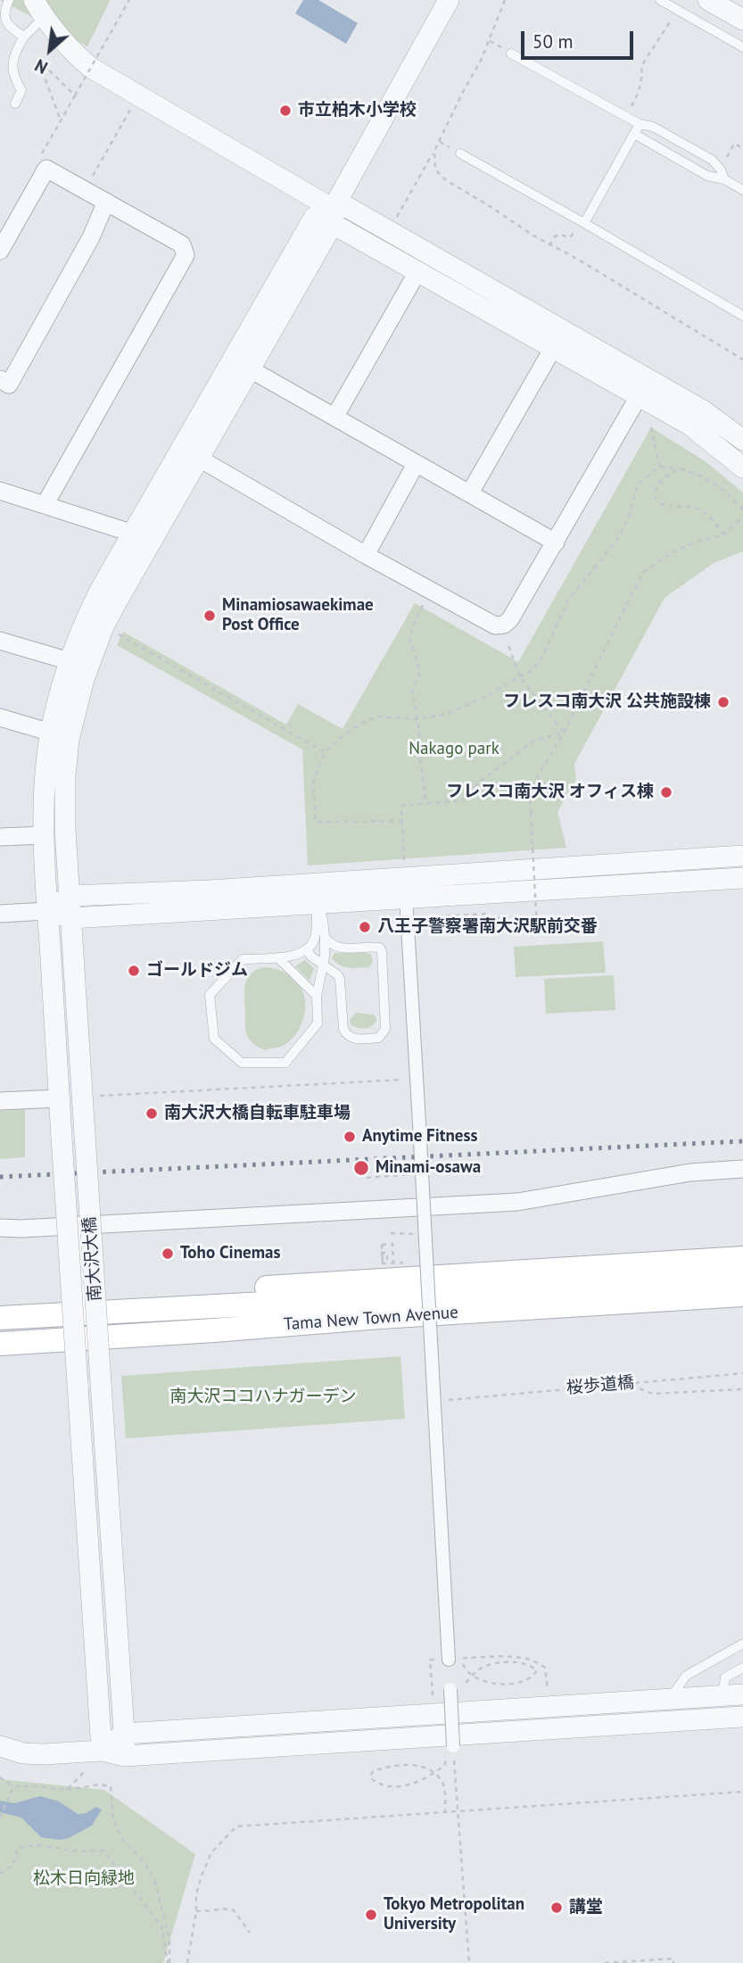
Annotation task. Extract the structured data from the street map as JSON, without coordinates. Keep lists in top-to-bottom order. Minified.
{"streets":{"main road":["Tama New Town Avenue"],"street":["南大沢大橋"],"path":["桜歩道橋"]},"parks":["Nakago park","南大沢ココハナガーデン","松木日向緑地"],"places":["市立柏木小学校","Minamiosawaekimae Post Office","フレスコ南大沢 公共施設棟","フレスコ南大沢 オフィス棟","八王子警察署南大沢駅前交番","ゴールドジム","南大沢大橋自転車駐車場","Anytime Fitness","Minami-osawa","Toho Cinemas","講堂","Tokyo Metropolitan University"],"scale_bar":"50 m","north":"bottom left"}
